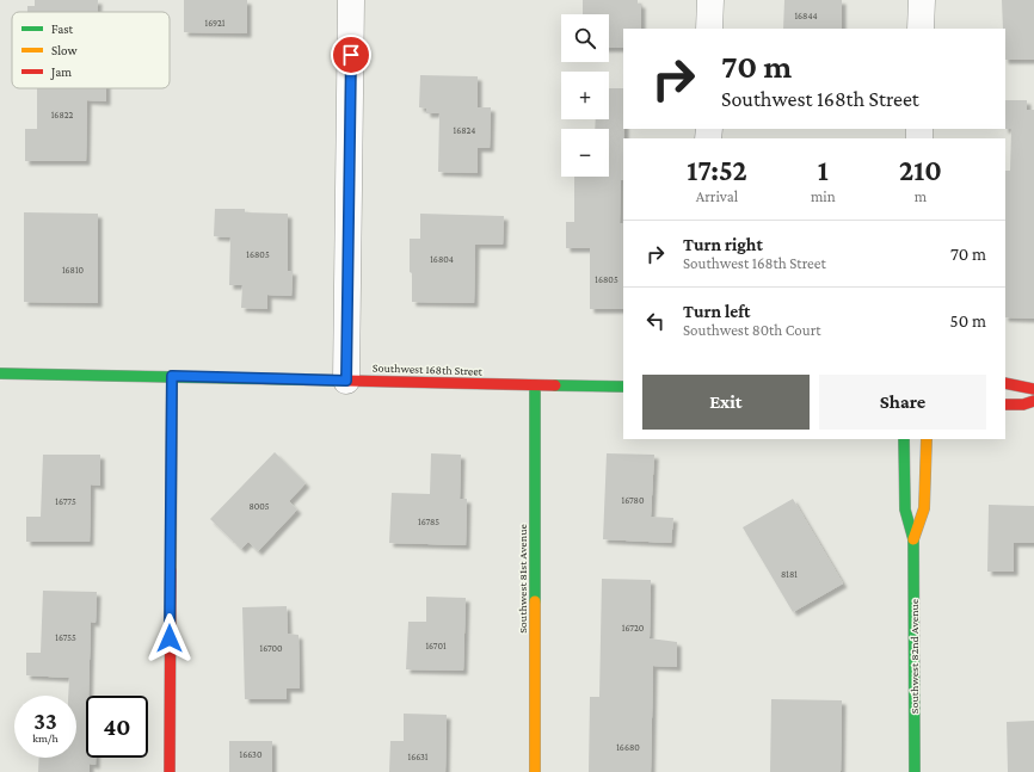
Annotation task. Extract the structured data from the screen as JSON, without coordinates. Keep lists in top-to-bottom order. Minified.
{"streets":{"street":["Southwest 168th Street","Southwest 81st Avenue","Southwest 82nd Avenue"]},"crossings":[["Southwest 168th Street","Southwest 81st Avenue"]],"house_numbers":["16844","16921","16822","16824","16805","16804","16810","16805","16780","16775","8005","16785","8181","16720","16755","16701","16700","16680","16630","16631"],"legend":["Fast","Slow","Jam"],"page":{"map_buttons":["+","−"],"turn":["70 m","Southwest 168th Street"],"eta":["17:52","Arrival","1","min","210","m"],"list":[{"name":"Turn right","note":"Southwest 168th Street","value":"70 m"},{"name":"Turn left","note":"Southwest 80th Court","value":"50 m"}],"buttons":["Exit","Share"],"speed":"33 km/h","limit":"40"}}
